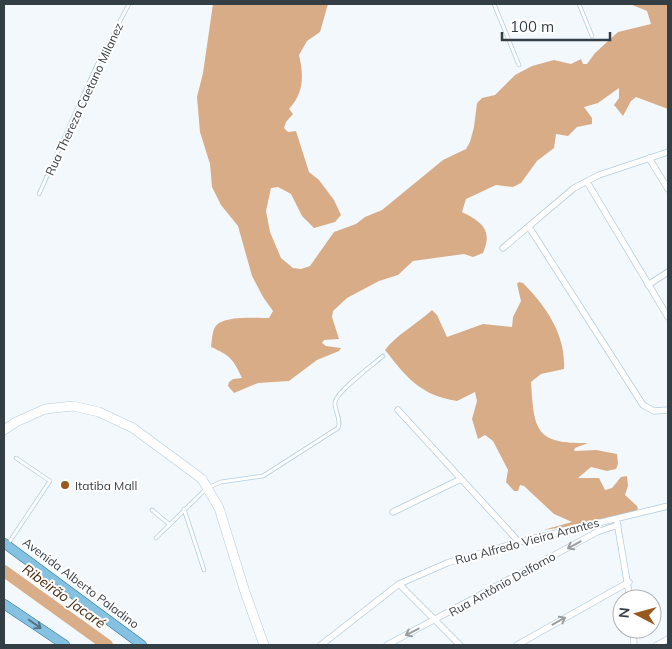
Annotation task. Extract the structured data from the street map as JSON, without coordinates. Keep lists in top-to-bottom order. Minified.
{"streets":{"main road":["Avenida Alberto Paladino"],"street":["Rua Alfredo Vieira Arantes","Rua Antônio Delforno"],"lane":["Rua Thereza Caetano Milanez"]},"crossings":[["Rua Alfredo Vieira Arantes","Rua Antônio Delforno"]],"one_way":["Rua Antônio Delforno"],"water":["Ribeirão Jacaré"],"places":["Itatiba Mall"],"scale_bar":"100 m","north":"left"}
